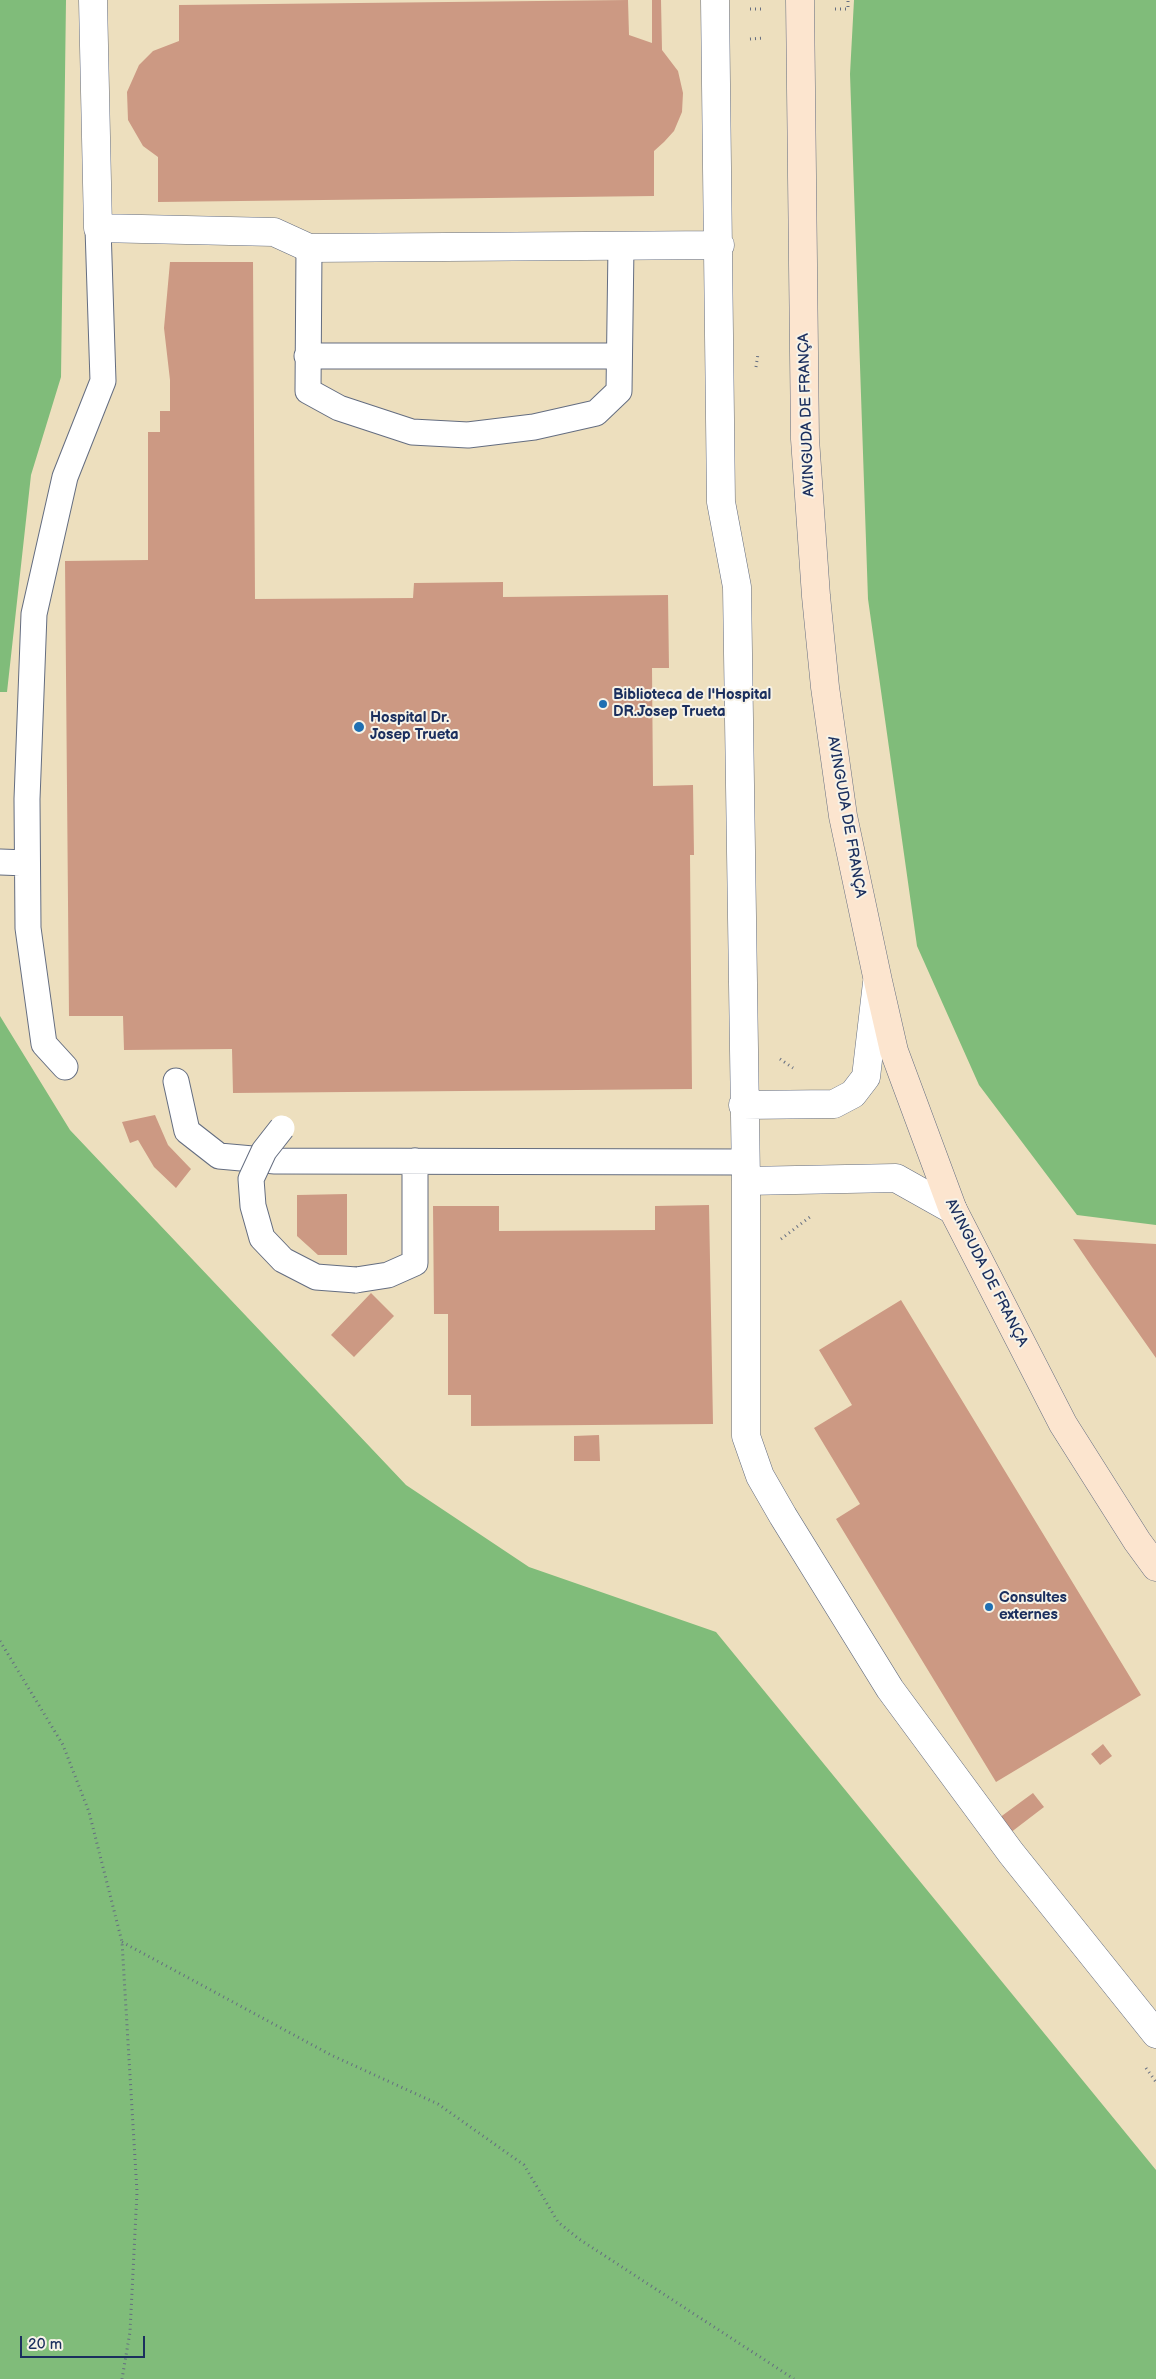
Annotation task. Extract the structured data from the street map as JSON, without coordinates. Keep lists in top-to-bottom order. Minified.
{"streets":{"main road":["AVINGUDA DE FRANÇA"]},"places":["Biblioteca de l'Hospital DR.Josep Trueta","Hospital Dr. Josep Trueta","Consultes externes"],"scale_bar":"20 m"}
